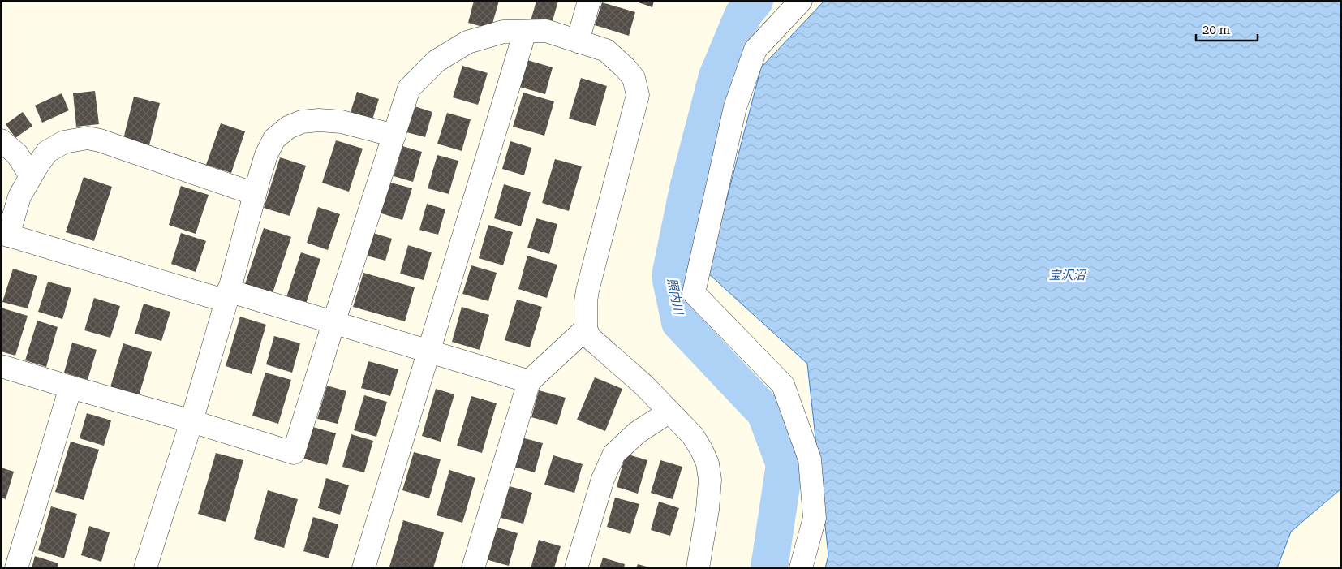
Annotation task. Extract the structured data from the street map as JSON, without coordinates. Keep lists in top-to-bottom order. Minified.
{"water":["宝沢沼","照内川"],"scale_bar":"20 m"}
